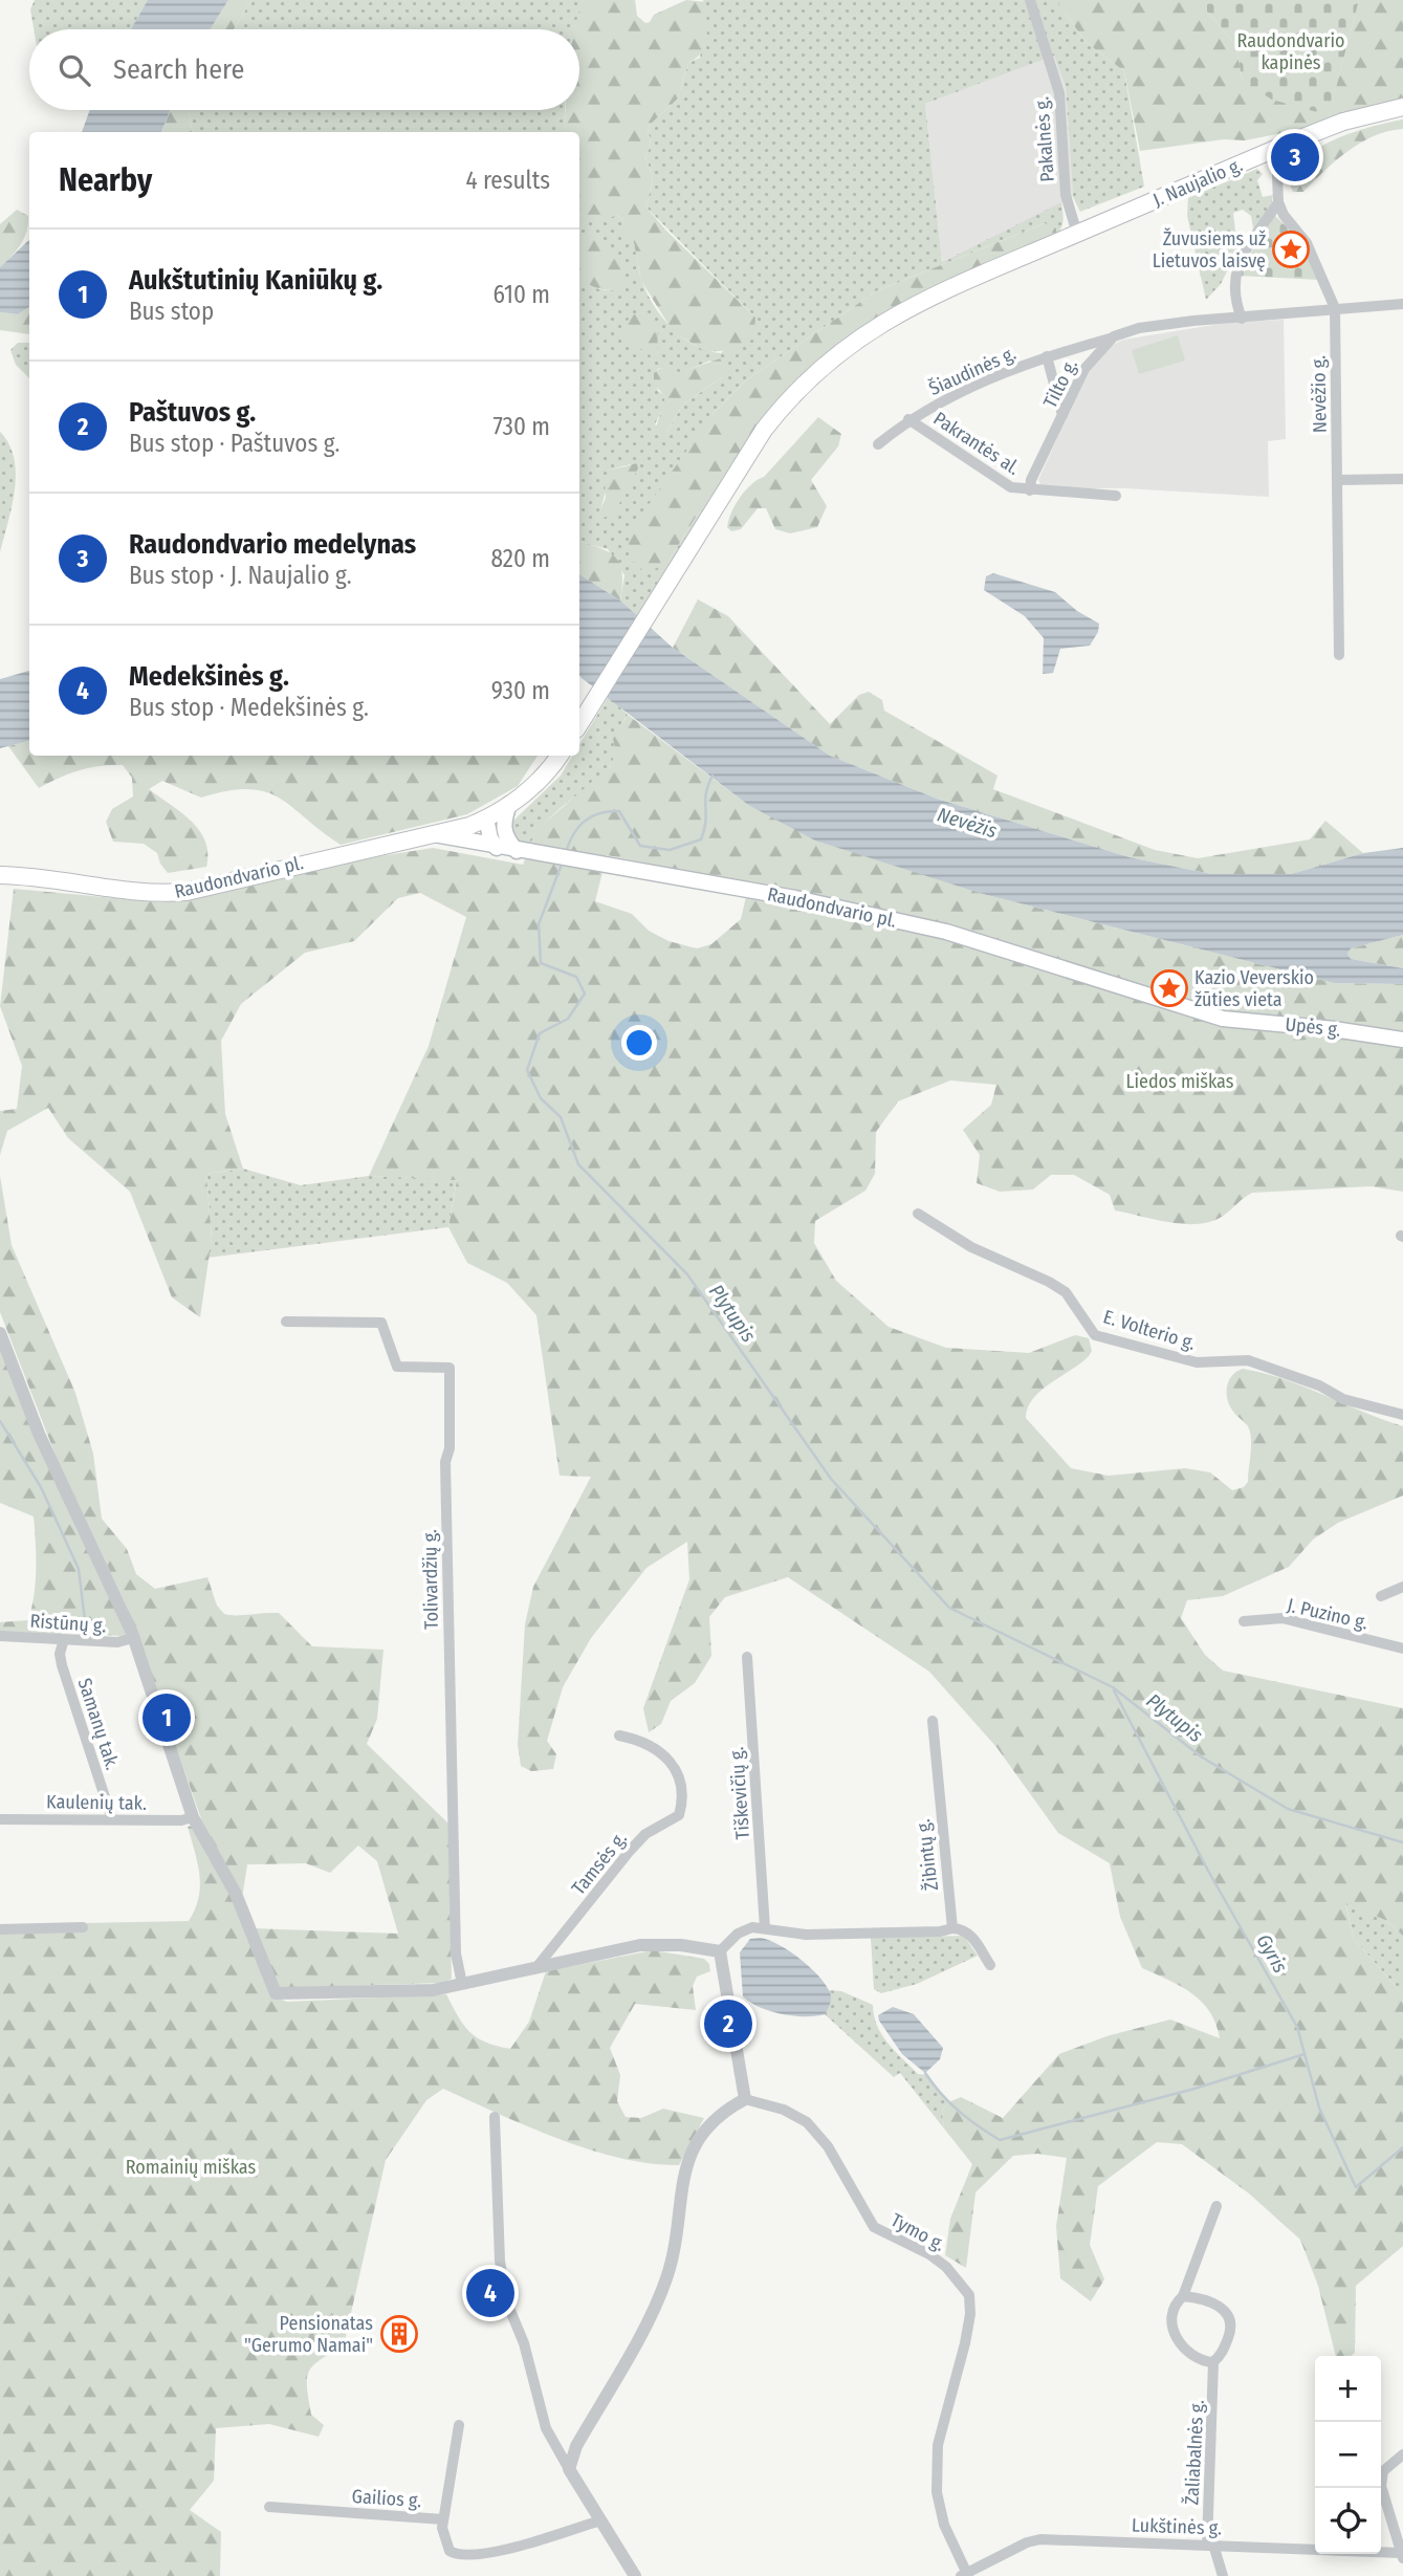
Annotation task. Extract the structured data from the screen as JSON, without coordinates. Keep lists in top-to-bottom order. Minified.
{"streets":{"main road":["J. Naujalio g.","Raudondvario pl.","Upės g."],"street":["Pakalnės g.","Šiaudinės g.","Tilto g.","Nevėžio g.","Pakrantės al.","E. Volterio g.","Tolivardžių g.","J. Puzino g.","Ristūnų g.","Samanų tak.","Tiškevičių g.","Kaulenių tak.","Žibintų g.","Tamsės g.","Tymo g.","Žaliabalnės g.","Gailios g.","Lukštinės g."]},"crossings":[["Pakalnės g.","J. Naujalio g."],["Šiaudinės g.","Tilto g."],["Šiaudinės g.","Pakrantės al."],["Tilto g.","Pakrantės al."],["Raudondvario pl.","Upės g."],["Ristūnų g.","Samanų tak."],["Samanų tak.","Kaulenių tak."],["Tymo g.","Lukštinės g."],["Žaliabalnės g.","Lukštinės g."]],"water":["Nevėžis","Plytupis","Gyris"],"parks":["Raudondvario kapinės","Liedos miškas","Romainių miškas"],"places":{"place":["Žuvusiems už Lietuvos laisvę","Kazio Veverskio žūties vieta"],"building":["Pensionatas \"Gerumo Namai\""]},"page":{"search":"Search here","pins":["3","1","2","4"],"heading":["Nearby","4 results"],"list":[{"mark":"1","name":"Aukštutinių Kaniūkų g.","note":"Bus stop","value":"610 m"},{"mark":"2","name":"Paštuvos g.","note":"Bus stop · Paštuvos g.","value":"730 m"},{"mark":"3","name":"Raudondvario medelynas","note":"Bus stop · J. Naujalio g.","value":"820 m"},{"mark":"4","name":"Medekšinės g.","note":"Bus stop · Medekšinės g.","value":"930 m"}],"map_buttons":["+","−"]}}
